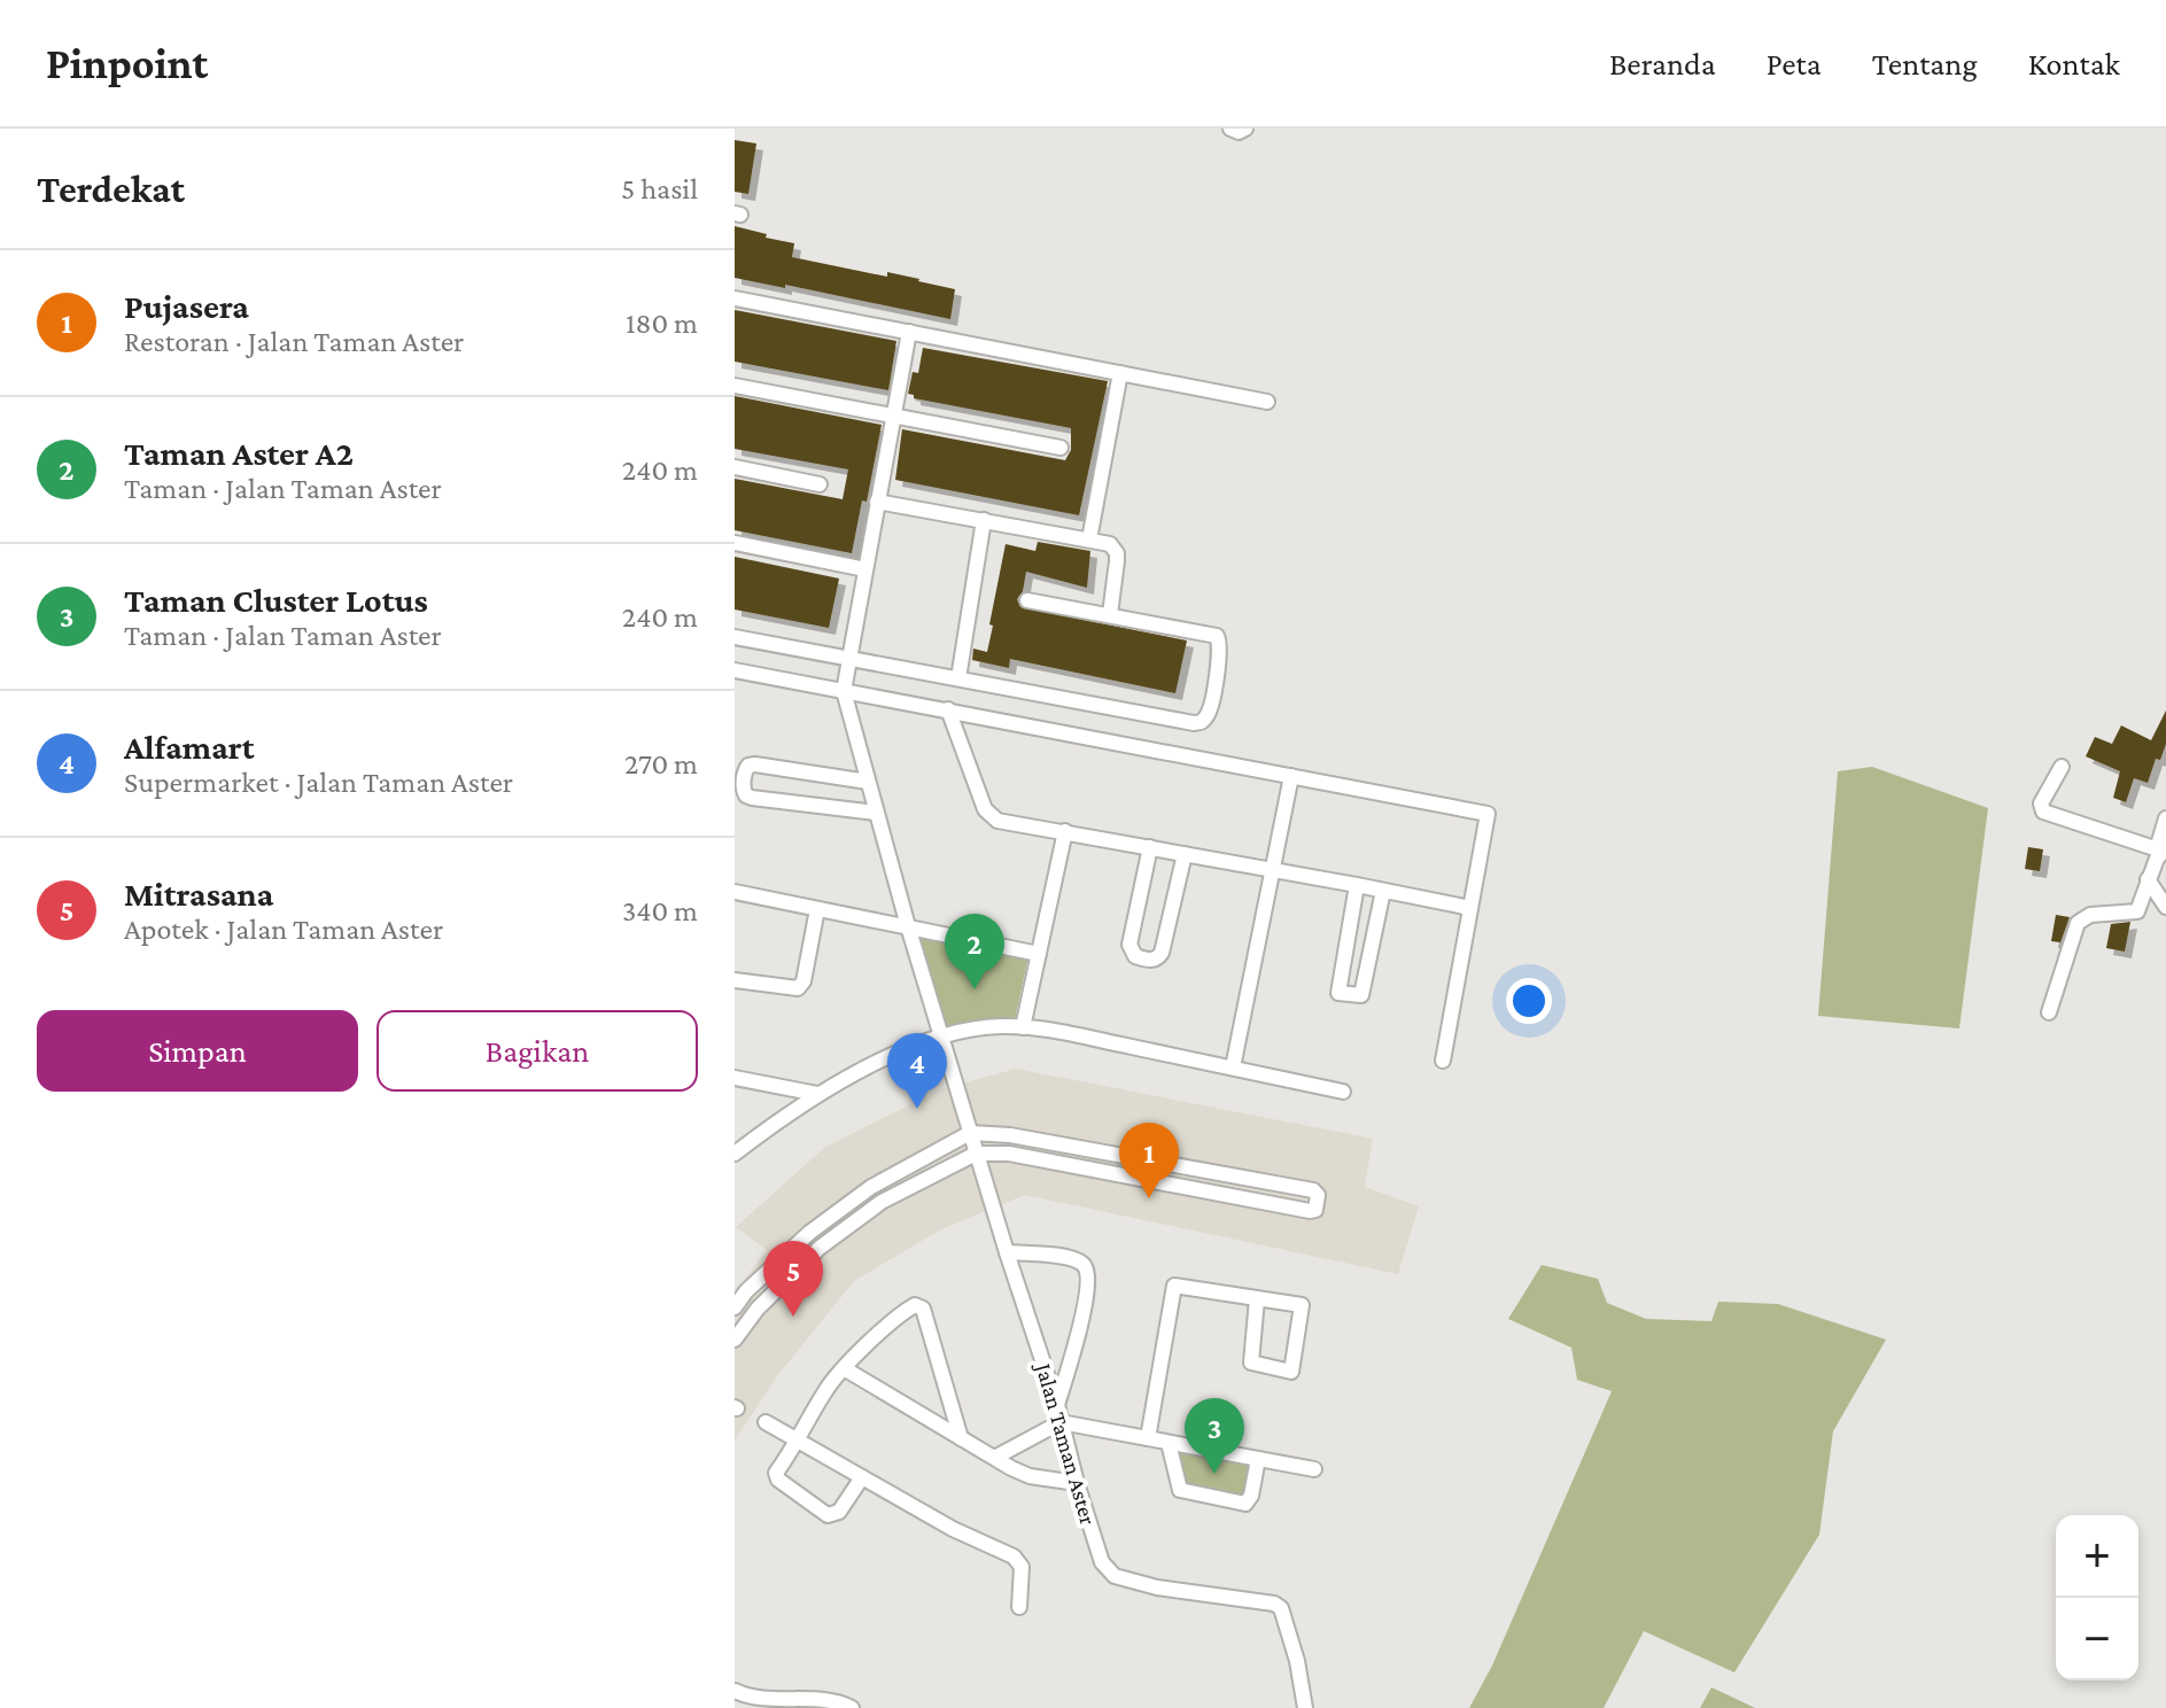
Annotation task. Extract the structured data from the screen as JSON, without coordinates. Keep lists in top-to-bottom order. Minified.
{"streets":{"street":["Jalan Taman Aster"]},"page":{"header":"Pinpoint","nav":["Beranda","Peta","Tentang","Kontak"],"heading":["Terdekat","5 hasil"],"list":[{"mark":"1","name":"Pujasera","note":"Restoran · Jalan Taman Aster","value":"180 m"},{"mark":"2","name":"Taman Aster A2","note":"Taman · Jalan Taman Aster","value":"240 m"},{"mark":"3","name":"Taman Cluster Lotus","note":"Taman · Jalan Taman Aster","value":"240 m"},{"mark":"4","name":"Alfamart","note":"Supermarket · Jalan Taman Aster","value":"270 m"},{"mark":"5","name":"Mitrasana","note":"Apotek · Jalan Taman Aster","value":"340 m"}],"pins":["2","4","1","5","3"],"buttons":["Simpan","Bagikan"],"map_buttons":["+","−"]}}
